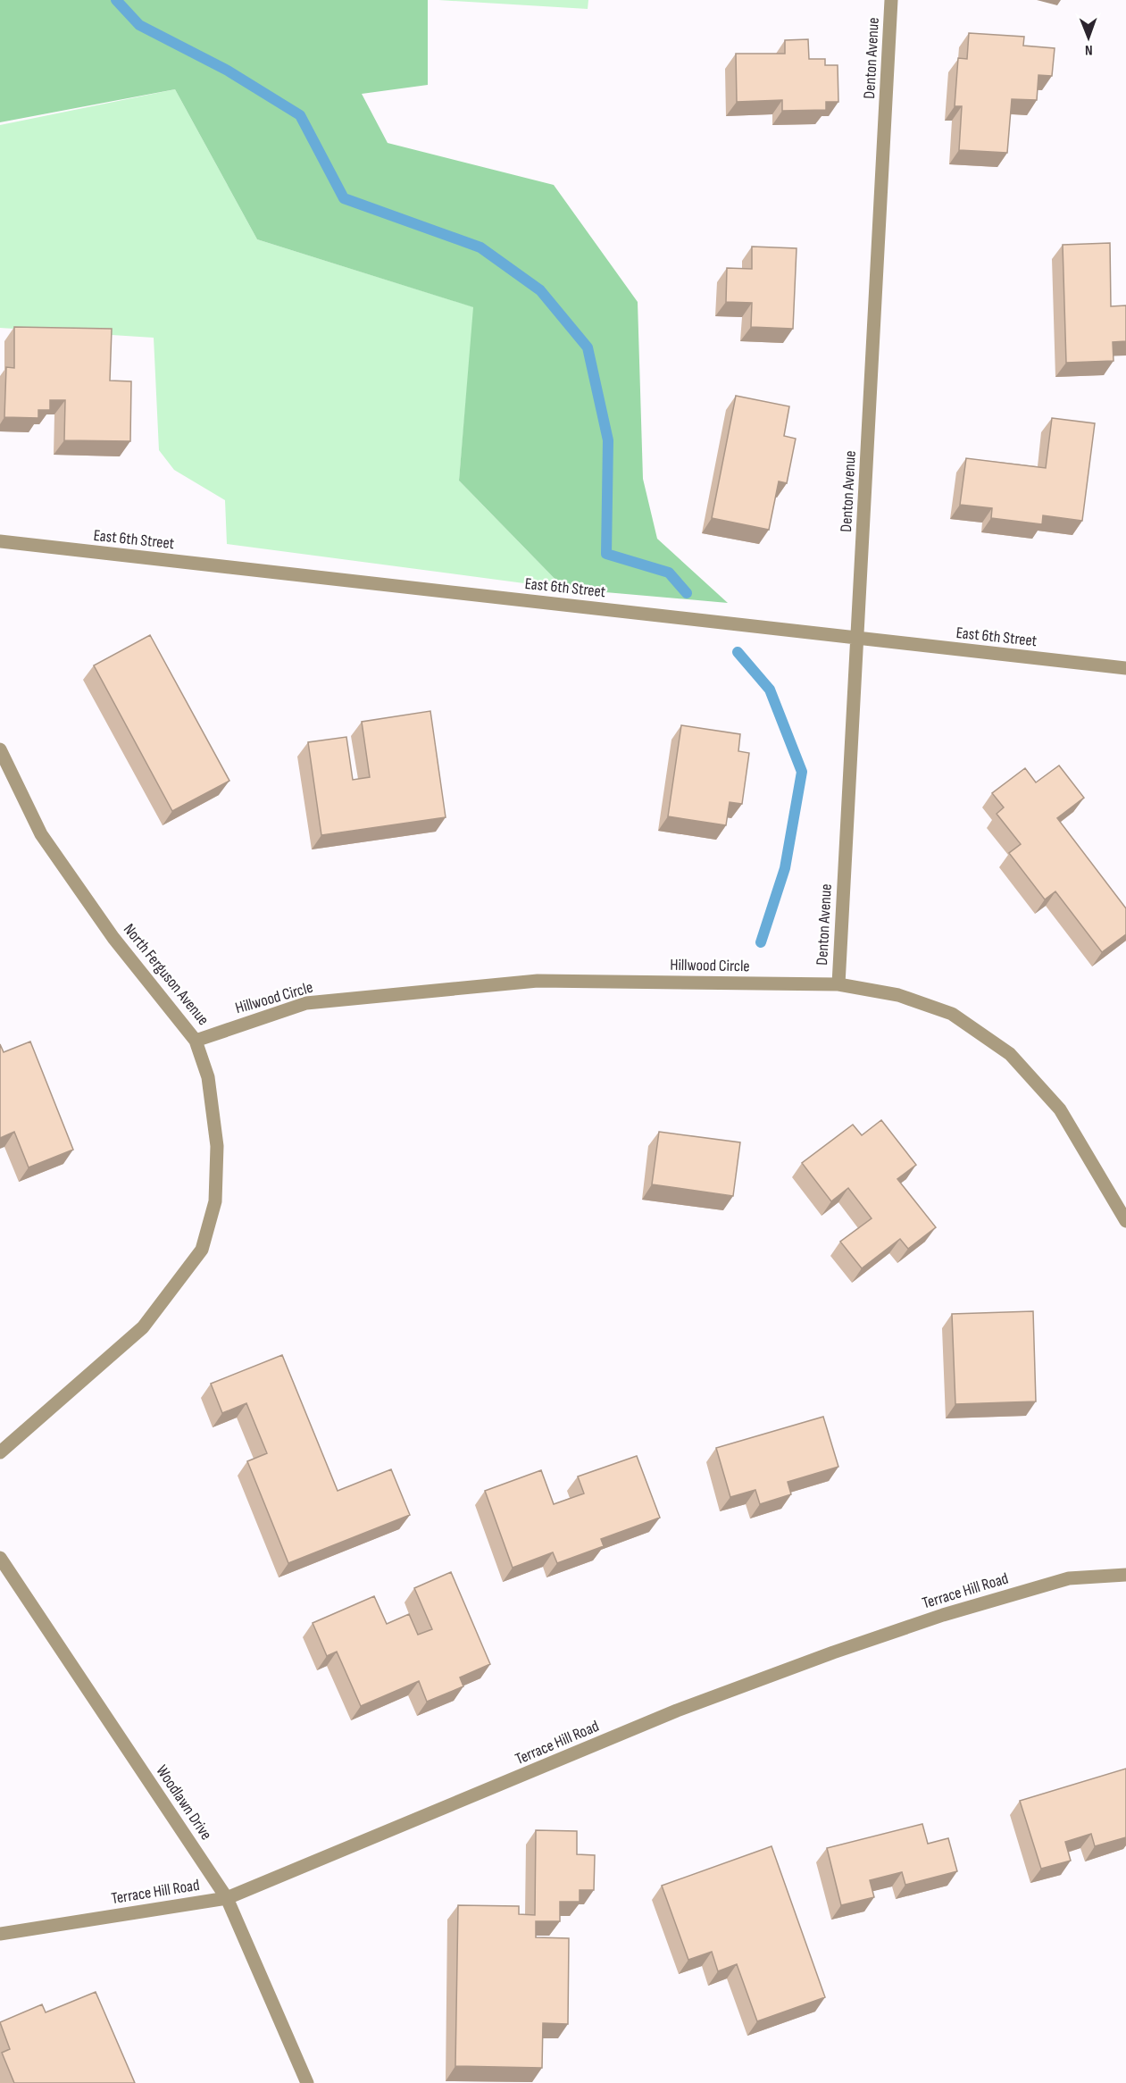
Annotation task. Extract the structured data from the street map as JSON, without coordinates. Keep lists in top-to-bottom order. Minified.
{"streets":{"street":["Denton Avenue","East 6th Street","Hillwood Circle","North Ferguson Avenue","Terrace Hill Road","Woodlawn Drive"]},"crossings":[["Denton Avenue","East 6th Street"],["Denton Avenue","Hillwood Circle"],["Hillwood Circle","North Ferguson Avenue"],["Terrace Hill Road","Woodlawn Drive"]],"north":"bottom"}
